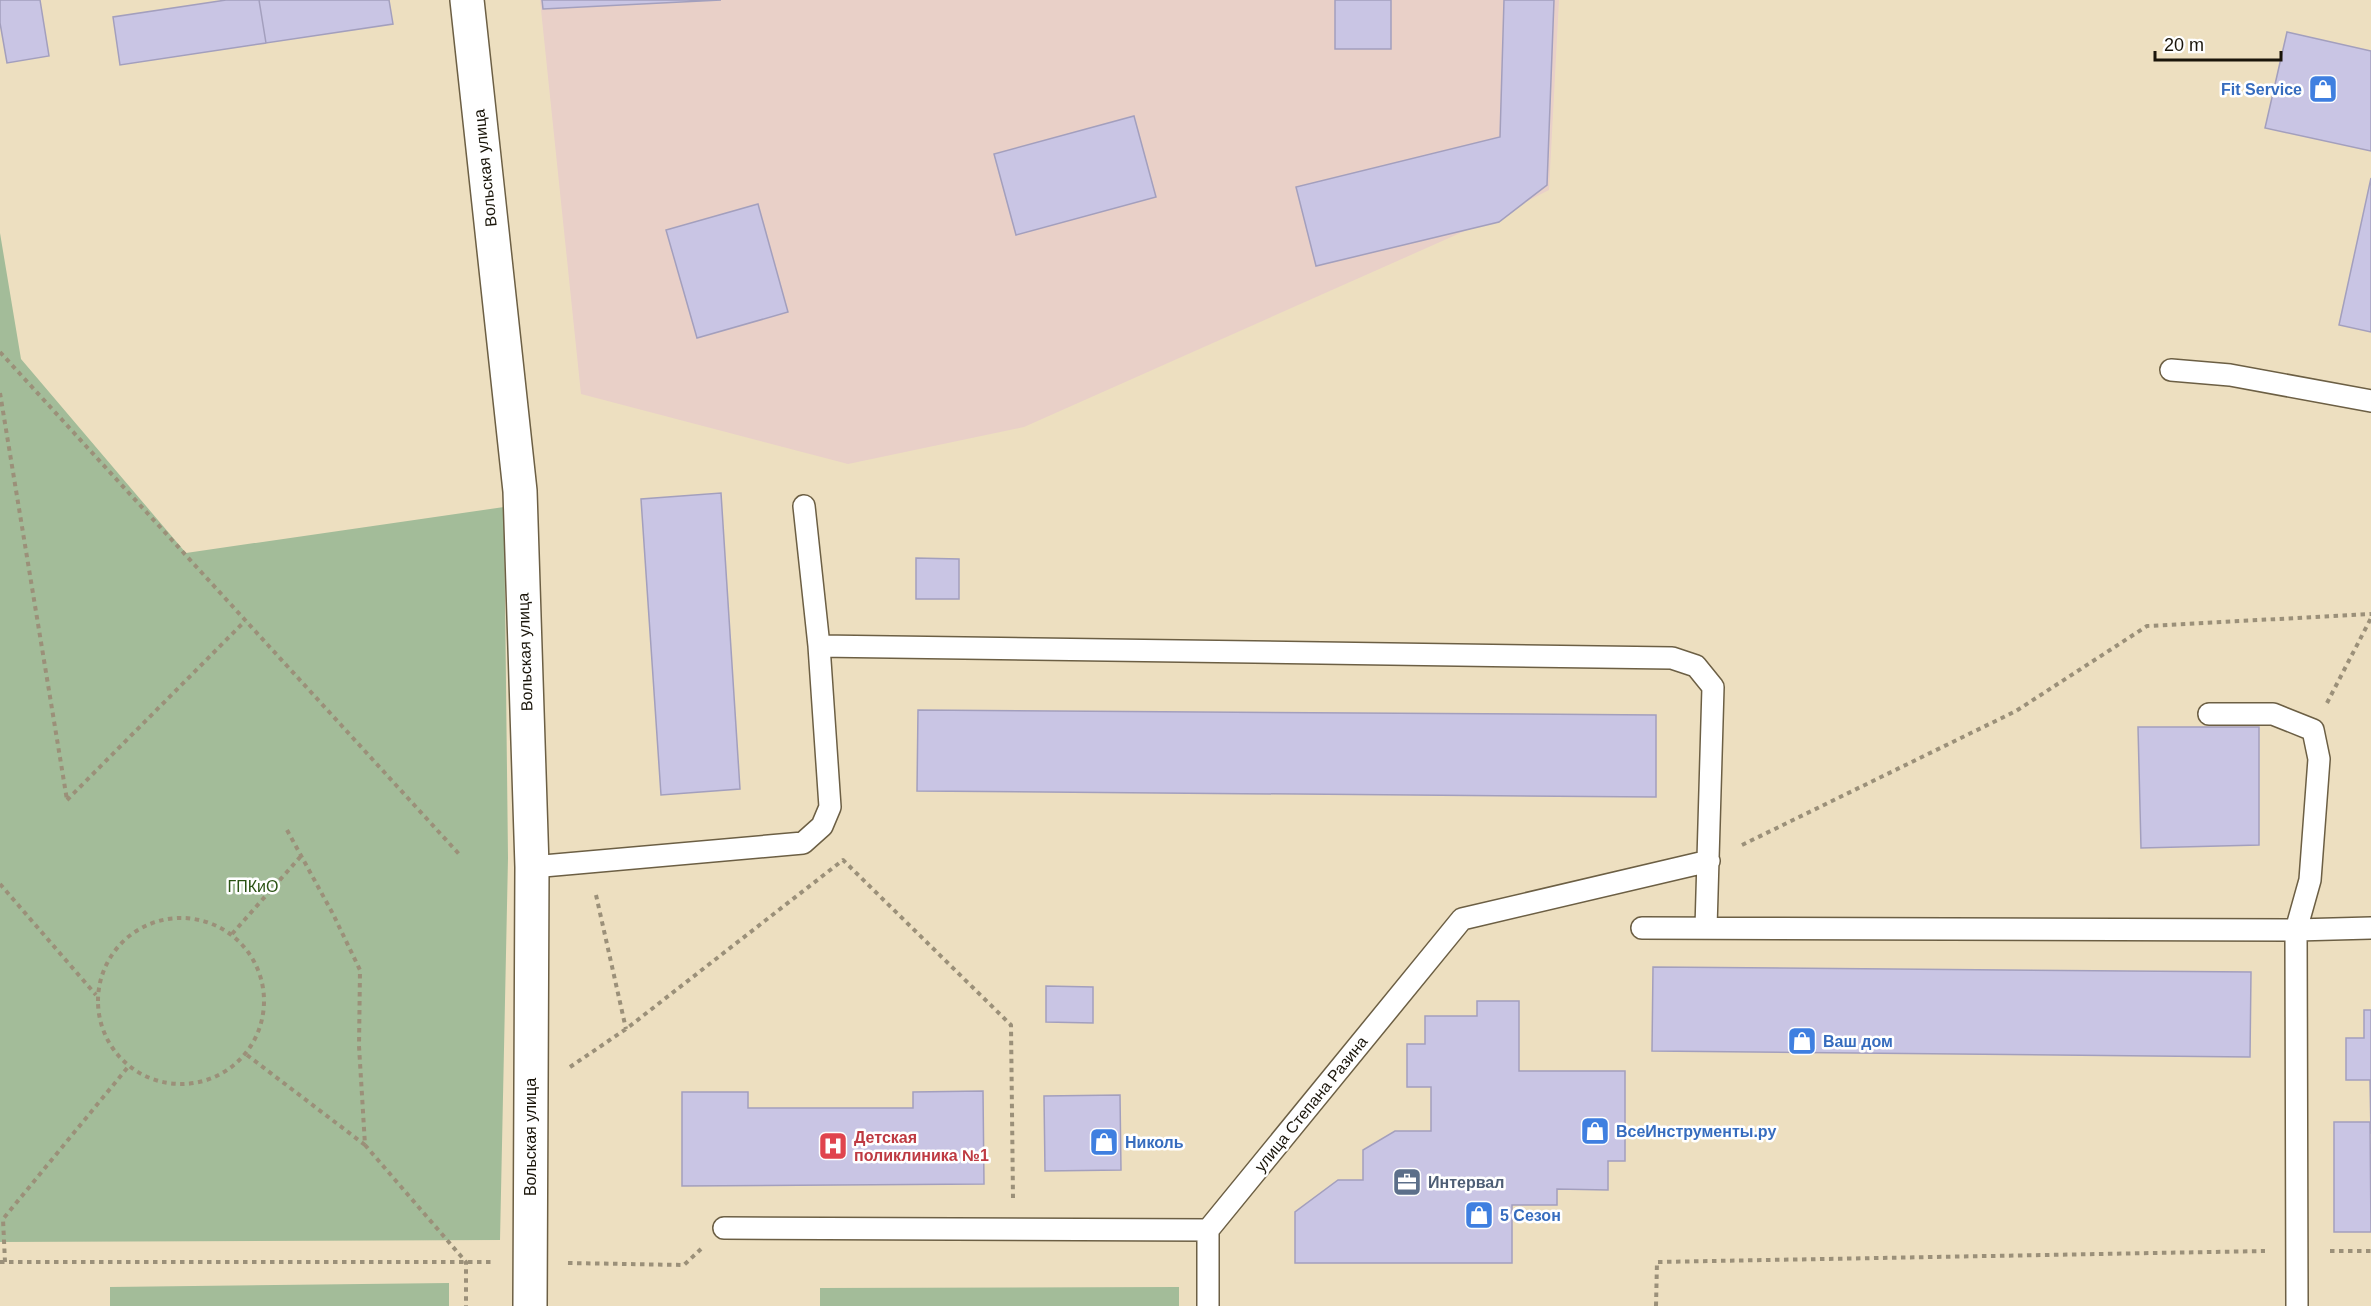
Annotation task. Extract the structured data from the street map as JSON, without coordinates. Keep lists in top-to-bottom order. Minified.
{"streets":{"street":["Вольская улица"],"lane":["улица Степана Разина"]},"parks":["ГПКиО"],"places":{"shop":["Fit Service","Ваш дом","ВсеИнструменты.ру","Николь","5 Сезон"],"hospital":["Детская поликлиника №1"],"office":["Интервал"]},"scale_bar":"20 m"}
